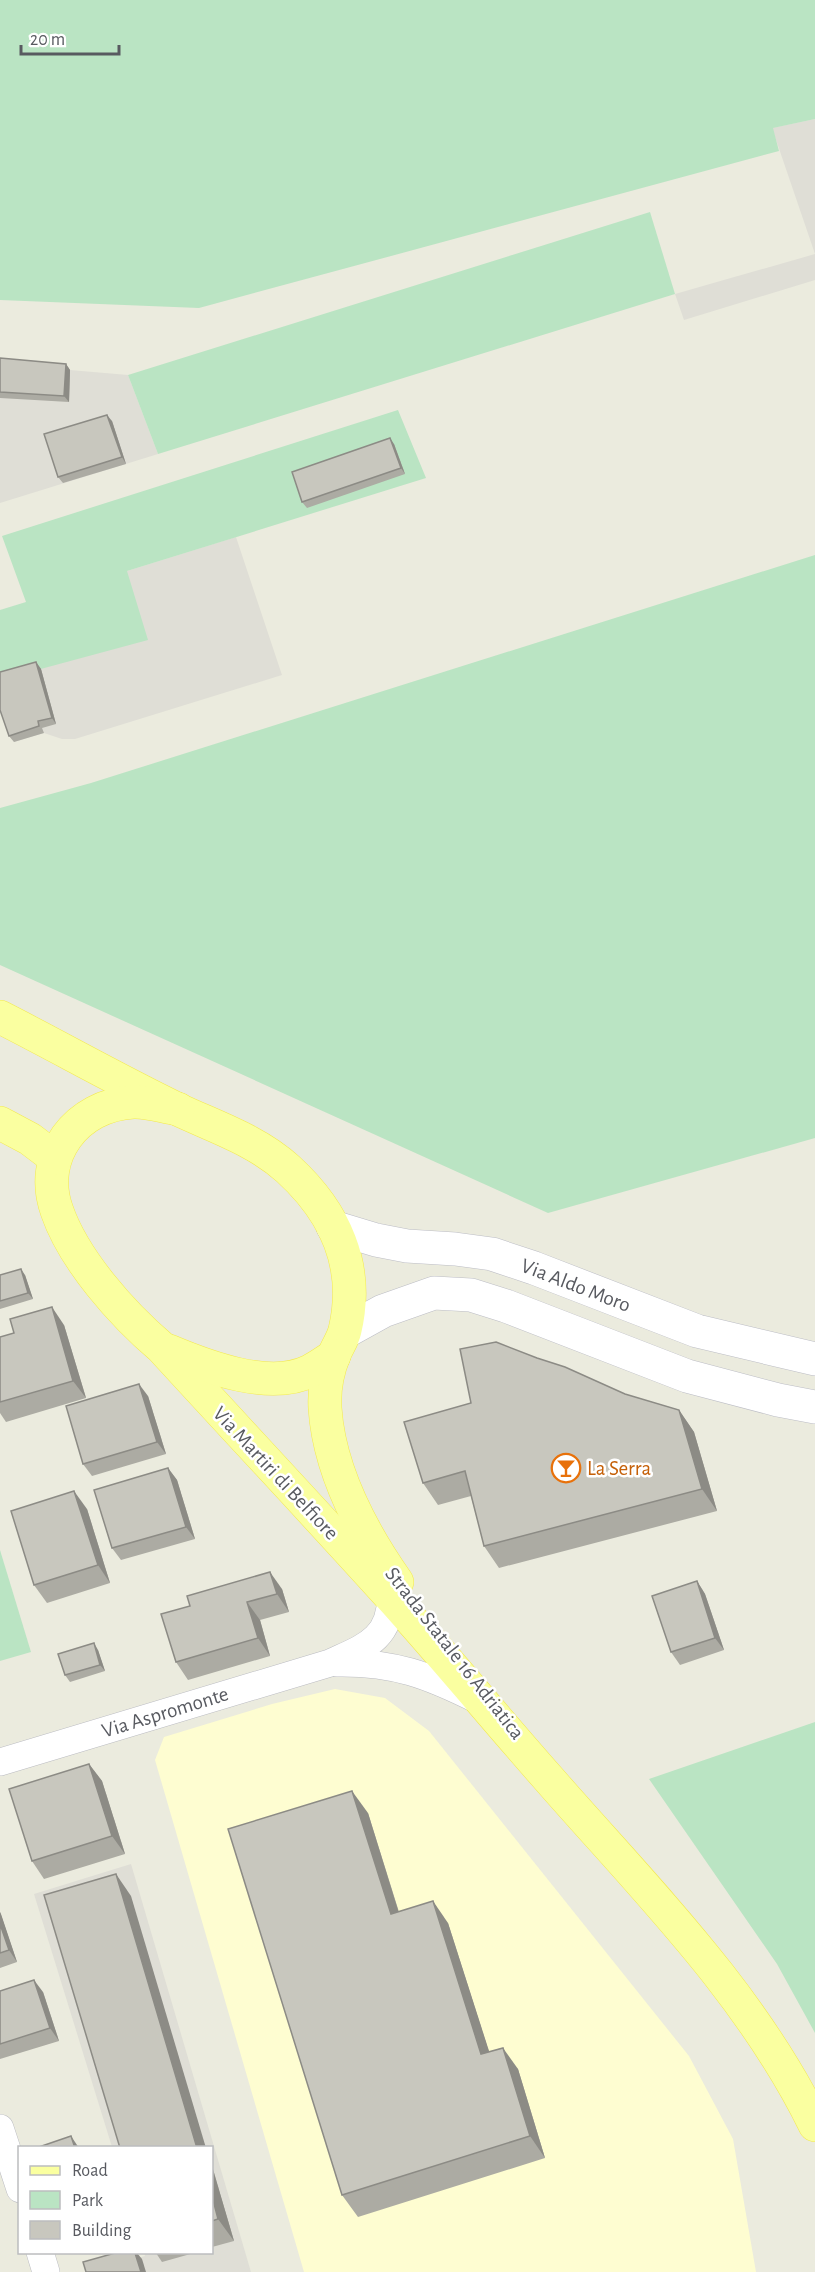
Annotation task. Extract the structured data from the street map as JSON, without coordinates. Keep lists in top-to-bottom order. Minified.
{"streets":{"main road":["Via Martiri di Belfiore","Strada Statale 16 Adriatica"],"street":["Via Aldo Moro","Via Aspromonte"]},"crossings":[["Via Aldo Moro","Via Martiri di Belfiore"],["Via Martiri di Belfiore","Strada Statale 16 Adriatica"],["Via Martiri di Belfiore","Via Aspromonte"],["Strada Statale 16 Adriatica","Via Aspromonte"]],"places":{"bar":["La Serra"]},"legend":["Road","Park","Building"],"scale_bar":"20 m"}
